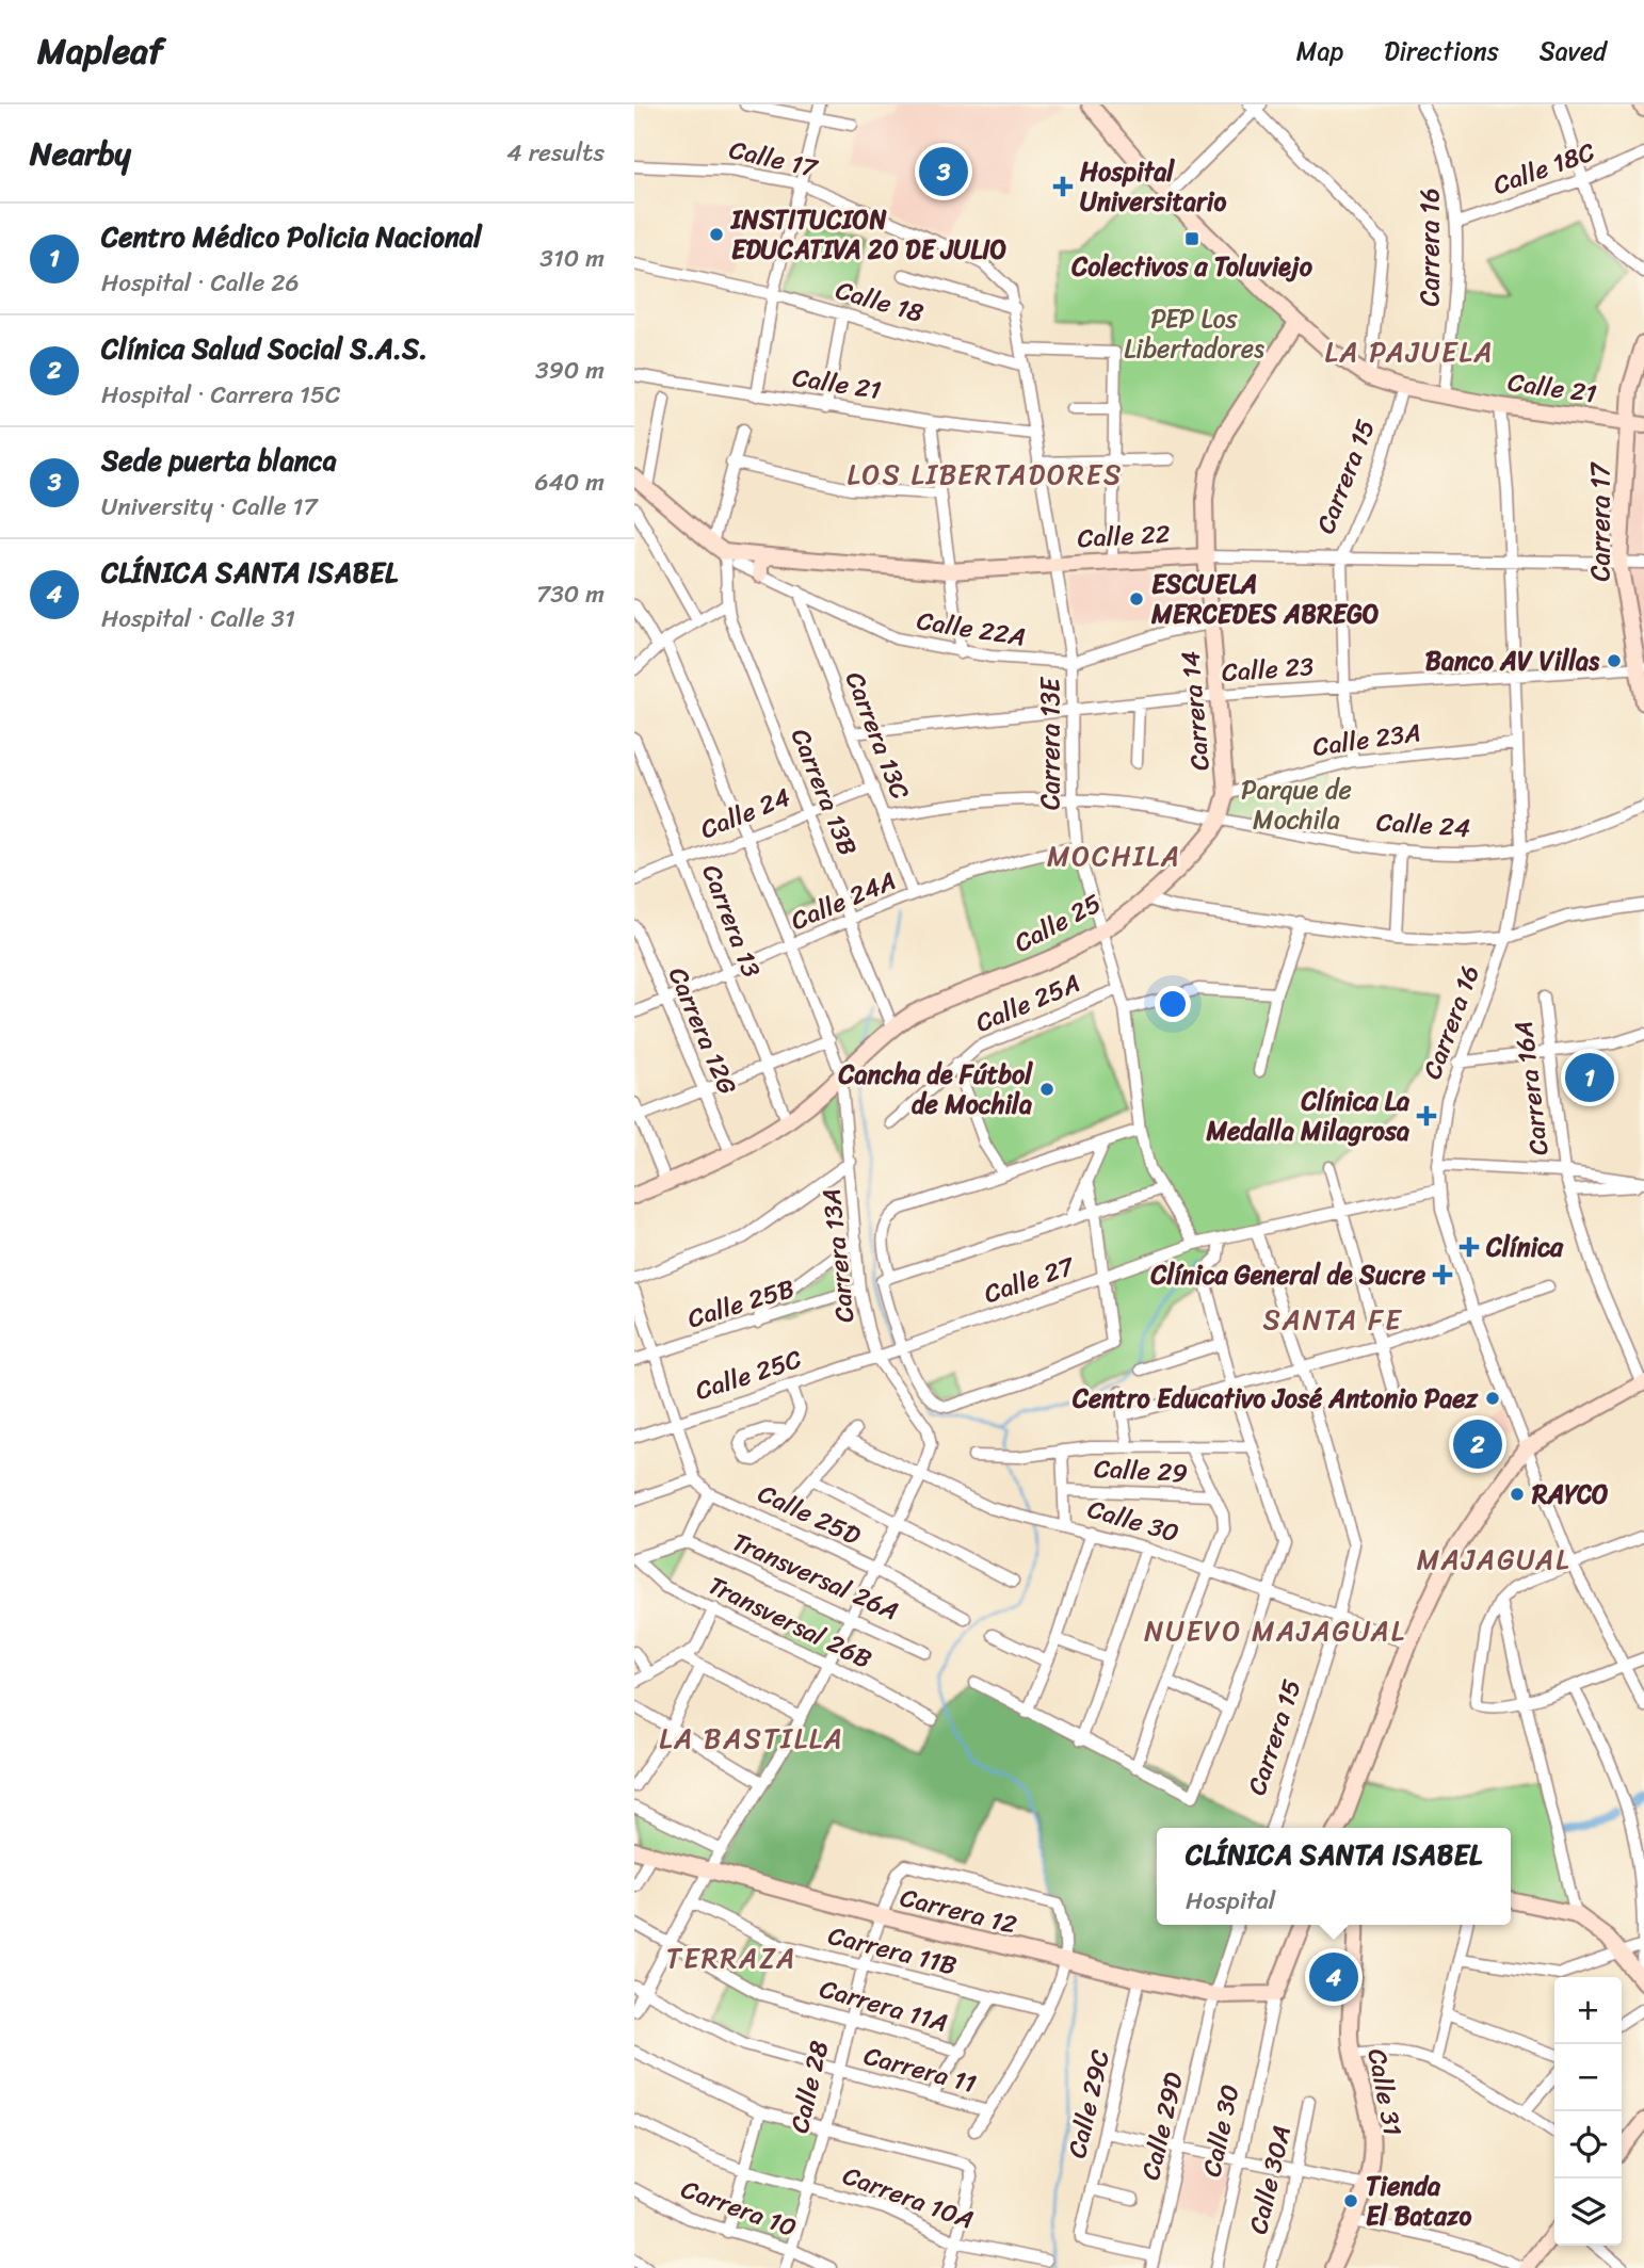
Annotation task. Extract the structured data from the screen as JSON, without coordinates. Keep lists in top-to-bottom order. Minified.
{"streets":{"street":["Calle 17","Calle 18C","Carrera 16","Calle 18","Calle 21","Carrera 15","Carrera 17","Calle 22","Calle 22A","Calle 23","Carrera 14","Carrera 13C","Calle 23A","Carrera 13E","Carrera 13B","Calle 24","Calle 24A","Carrera 13","Calle 25","Calle 25A","Carrera 12G","Carrera 16A","Carrera 13A","Calle 27","Calle 25B","Calle 25C","Calle 29","Calle 25D","Calle 30","Transversal 26A","Transversal 26B","Carrera 12","Carrera 11B","Carrera 11A","Carrera 11","Calle 28","Calle 31","Calle 29C","Calle 29D","Calle 30A","Carrera 10A","Carrera 10"]},"crossings":[["Calle 17","Carrera 13E"],["Calle 18C","Carrera 16"],["Carrera 16","Calle 21"],["Carrera 16","Calle 22"],["Carrera 16","Calle 23"],["Carrera 16","Calle 23A"],["Carrera 16","Calle 24"],["Calle 18","Carrera 13E"],["Calle 21","Carrera 15"],["Calle 21","Carrera 17"],["Calle 21","Carrera 14"],["Calle 21","Carrera 13E"],["Carrera 15","Calle 22"],["Carrera 15","Calle 23"],["Carrera 15","Calle 23A"],["Carrera 15","Calle 30"],["Carrera 17","Calle 22"],["Carrera 17","Calle 23"],["Calle 22","Calle 22A"],["Calle 22","Carrera 14"],["Calle 22","Carrera 13E"],["Calle 22","Carrera 13B"],["Calle 22A","Carrera 14"],["Calle 22A","Carrera 13C"],["Calle 22A","Carrera 13E"],["Calle 22A","Carrera 13B"],["Calle 23","Carrera 14"],["Calle 23","Carrera 13C"],["Calle 23","Carrera 13E"],["Carrera 14","Calle 23A"],["Carrera 14","Calle 24"],["Carrera 14","Calle 25"],["Carrera 13C","Calle 24"],["Carrera 13C","Calle 24A"],["Carrera 13E","Calle 24"],["Carrera 13E","Calle 24A"],["Carrera 13E","Calle 25"],["Carrera 13E","Calle 25A"],["Carrera 13E","Calle 27"],["Carrera 13B","Calle 24"],["Carrera 13B","Calle 24A"],["Carrera 13B","Calle 25"],["Calle 24","Carrera 13"],["Calle 24","Carrera 13A"],["Calle 24A","Carrera 13"],["Calle 24A","Carrera 12G"],["Calle 24A","Carrera 13A"],["Carrera 13","Calle 25"],["Calle 25","Carrera 12G"],["Calle 25","Carrera 13A"],["Carrera 13A","Calle 27"],["Carrera 13A","Calle 25B"],["Carrera 13A","Calle 25C"],["Carrera 13A","Calle 25D"],["Carrera 13A","Calle 30"],["Carrera 13A","Transversal 26A"],["Carrera 13A","Transversal 26B"],["Carrera 13A","Carrera 12"],["Carrera 13A","Carrera 11B"],["Carrera 13A","Carrera 11A"],["Carrera 13A","Carrera 11"],["Calle 27","Calle 25C"],["Calle 30","Carrera 12"],["Carrera 12","Calle 28"],["Carrera 12","Calle 29C"],["Carrera 12","Calle 29D"],["Carrera 11B","Calle 28"],["Carrera 11A","Calle 28"],["Carrera 11","Calle 28"],["Calle 28","Carrera 10A"],["Calle 28","Carrera 10"],["Calle 29C","Calle 29D"]],"districts":["LA PAJUELA","LOS LIBERTADORES","MOCHILA","SANTA FE","MAJAGUAL","NUEVO MAJAGUAL","LA BASTILLA","TERRAZA"],"parks":["PEP Los Libertadores","Parque de Mochila"],"places":{"health":["Hospital Universitario","Clínica La Medalla Milagrosa","Clínica","Clínica General de Sucre"],"other":["INSTITUCION EDUCATIVA 20 DE JULIO","ESCUELA MERCEDES ABREGO","Banco AV Villas","Cancha de Fútbol de Mochila","Centro Educativo José Antonio Paez","RAYCO","Tienda El Batazo"],"transit":["Colectivos a Toluviejo"]},"page":{"header":"Mapleaf","nav":["Map","Directions","Saved"],"heading":["Nearby","4 results"],"pins":["3","1","2","4"],"list":[{"mark":"1","name":"Centro Médico Policia Nacional","note":"Hospital · Calle 26","value":"310 m"},{"mark":"2","name":"Clínica Salud Social S.A.S.","note":"Hospital · Carrera 15C","value":"390 m"},{"mark":"3","name":"Sede puerta blanca","note":"University · Calle 17","value":"640 m"},{"mark":"4","name":"CLÍNICA SANTA ISABEL","note":"Hospital · Calle 31","value":"730 m"}],"popup":["CLÍNICA SANTA ISABEL","Hospital"],"map_buttons":["+","−"]}}
